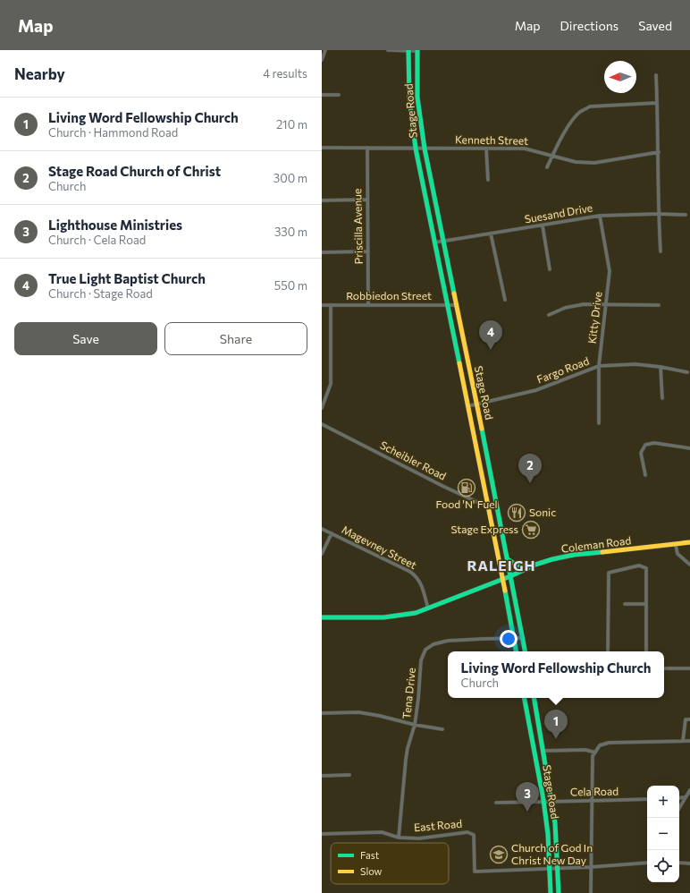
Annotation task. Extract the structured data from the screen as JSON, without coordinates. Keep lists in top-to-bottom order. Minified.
{"streets":{"main road":["Stage Road","Coleman Road"],"street":["Kenneth Street","Suesand Drive","Priscilla Avenue","Robbiedon Street","Kitty Drive","Fargo Road","Scheibler Road","Magevney Street","Tena Drive","Cela Road","East Road"]},"crossings":[["Stage Road","Kenneth Street"],["Stage Road","Suesand Drive"],["Stage Road","Robbiedon Street"],["Stage Road","Fargo Road"],["Stage Road","Scheibler Road"],["Stage Road","Coleman Road"],["Stage Road","Tena Drive"],["Stage Road","Cela Road"],["Stage Road","East Road"],["Kenneth Street","Priscilla Avenue"],["Suesand Drive","Kitty Drive"],["Priscilla Avenue","Robbiedon Street"],["Kitty Drive","Fargo Road"],["Coleman Road","Magevney Street"],["Tena Drive","East Road"]],"districts":["RALEIGH"],"places":{"fuel station":["Food 'N' Fuel"],"restaurant":["Sonic"],"supermarket":["Stage Express"],"school or university":["Church of God In Christ New Day"]},"legend":["Fast","Slow"],"north":"left","page":{"header":"Map","nav":["Map","Directions","Saved"],"heading":["Nearby","4 results"],"list":[{"mark":"1","name":"Living Word Fellowship Church","note":"Church · Hammond Road","value":"210 m"},{"mark":"2","name":"Stage Road Church of Christ","note":"Church","value":"300 m"},{"mark":"3","name":"Lighthouse Ministries","note":"Church · Cela Road","value":"330 m"},{"mark":"4","name":"True Light Baptist Church","note":"Church · Stage Road","value":"550 m"}],"buttons":["Save","Share"],"pins":["4","2","1","3"],"popup":["Living Word Fellowship Church","Church"],"map_buttons":["+","−"]}}
